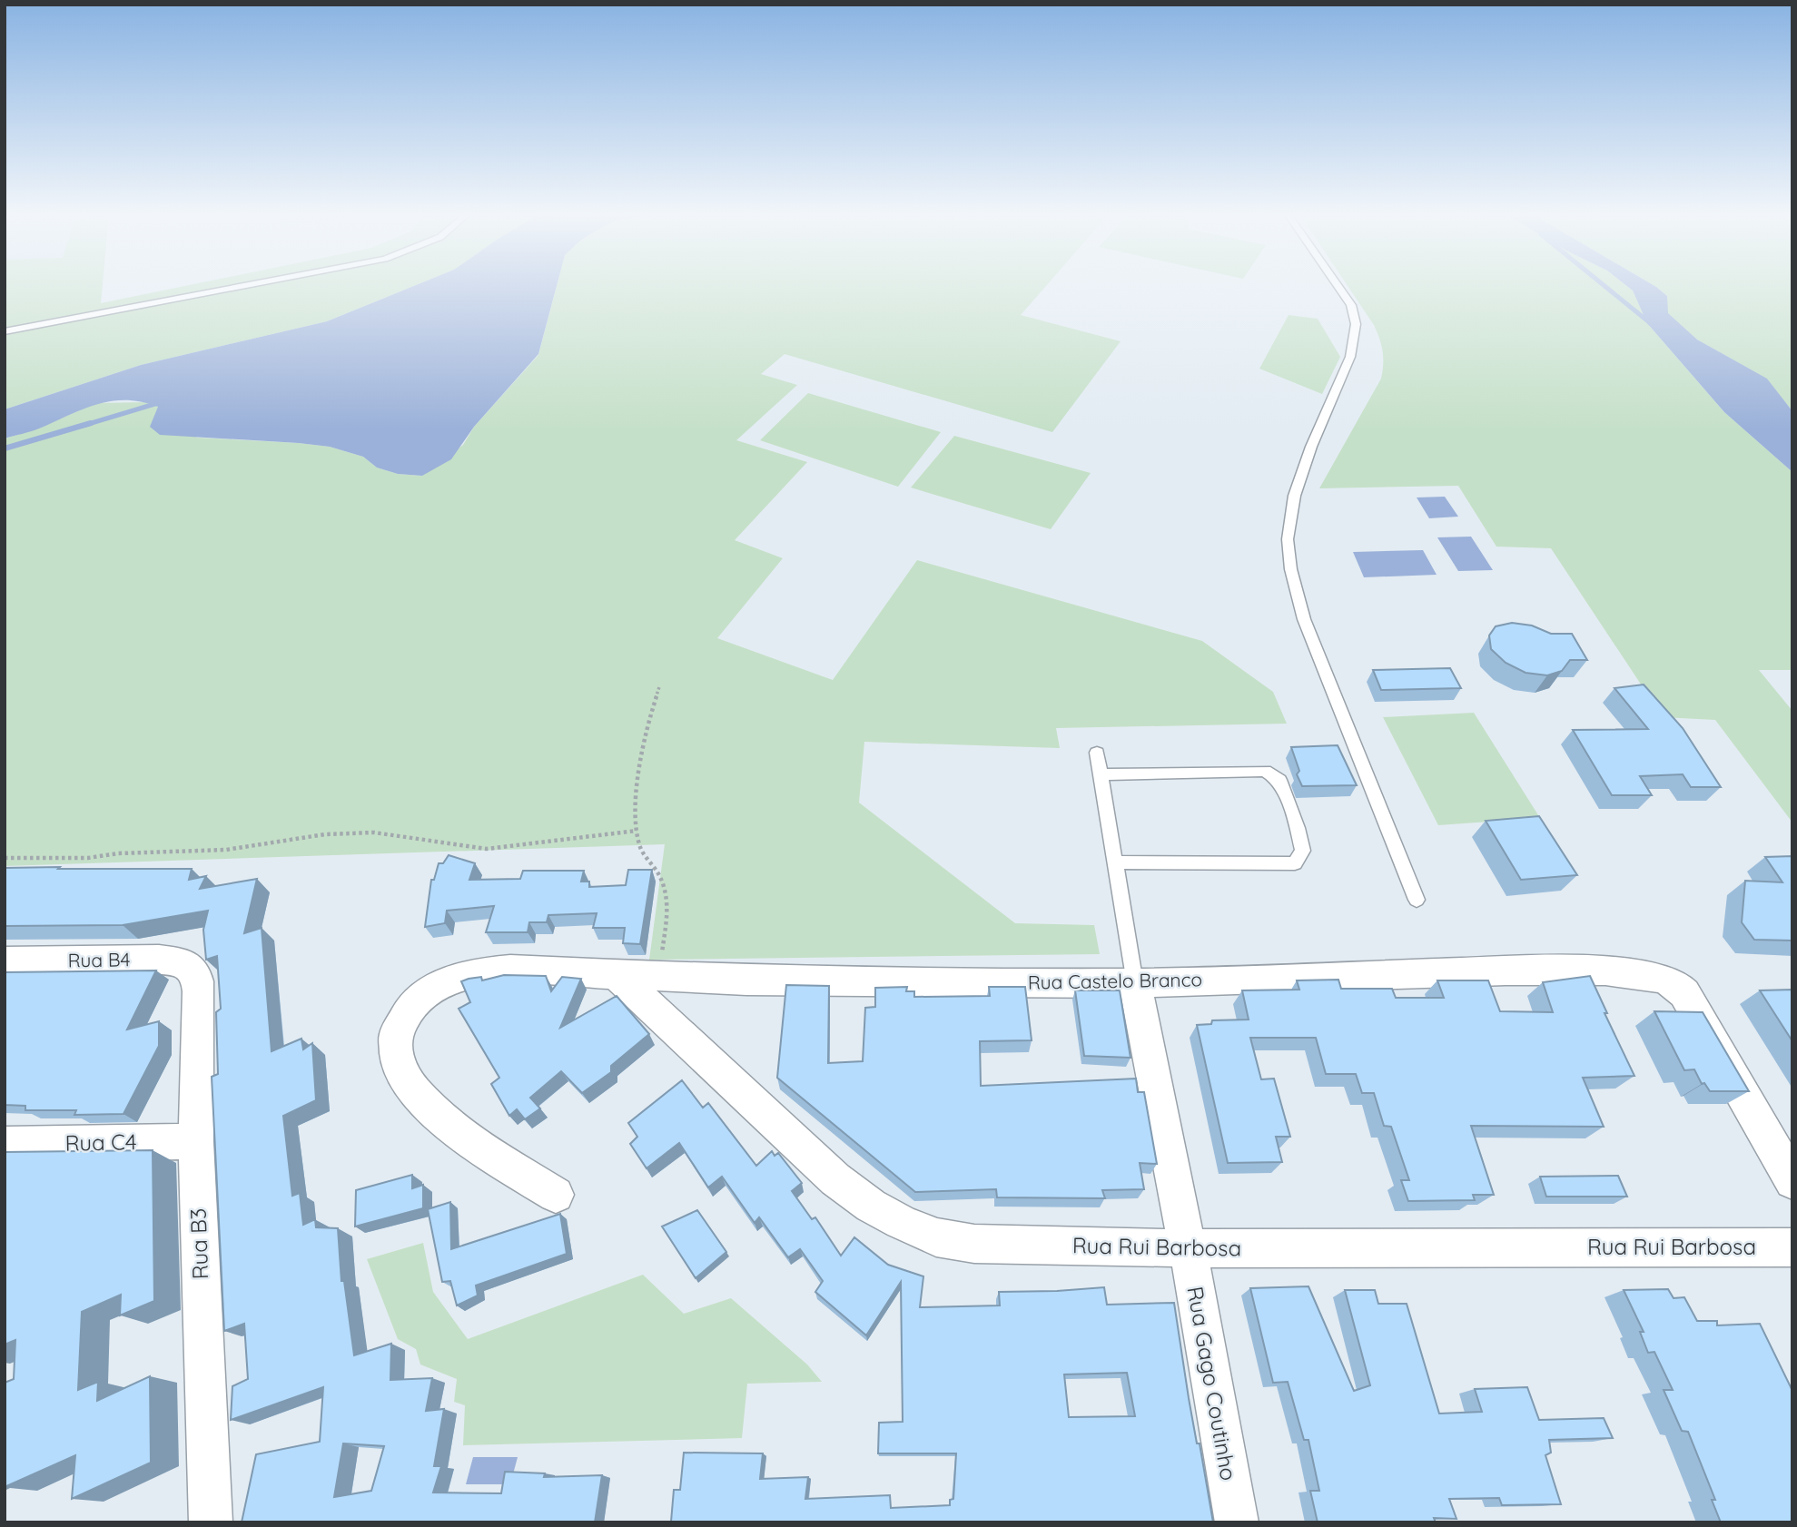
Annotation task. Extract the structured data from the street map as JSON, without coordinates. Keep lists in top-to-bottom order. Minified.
{"streets":{"street":["Rua B4","Rua Castelo Branco","Rua C4","Rua B3","Rua Rui Barbosa","Rua Gago Coutinho"]},"crossings":[["Rua B4","Rua B3"],["Rua Castelo Branco","Rua Rui Barbosa"],["Rua Castelo Branco","Rua Gago Coutinho"],["Rua C4","Rua B3"],["Rua Rui Barbosa","Rua Gago Coutinho"]]}
